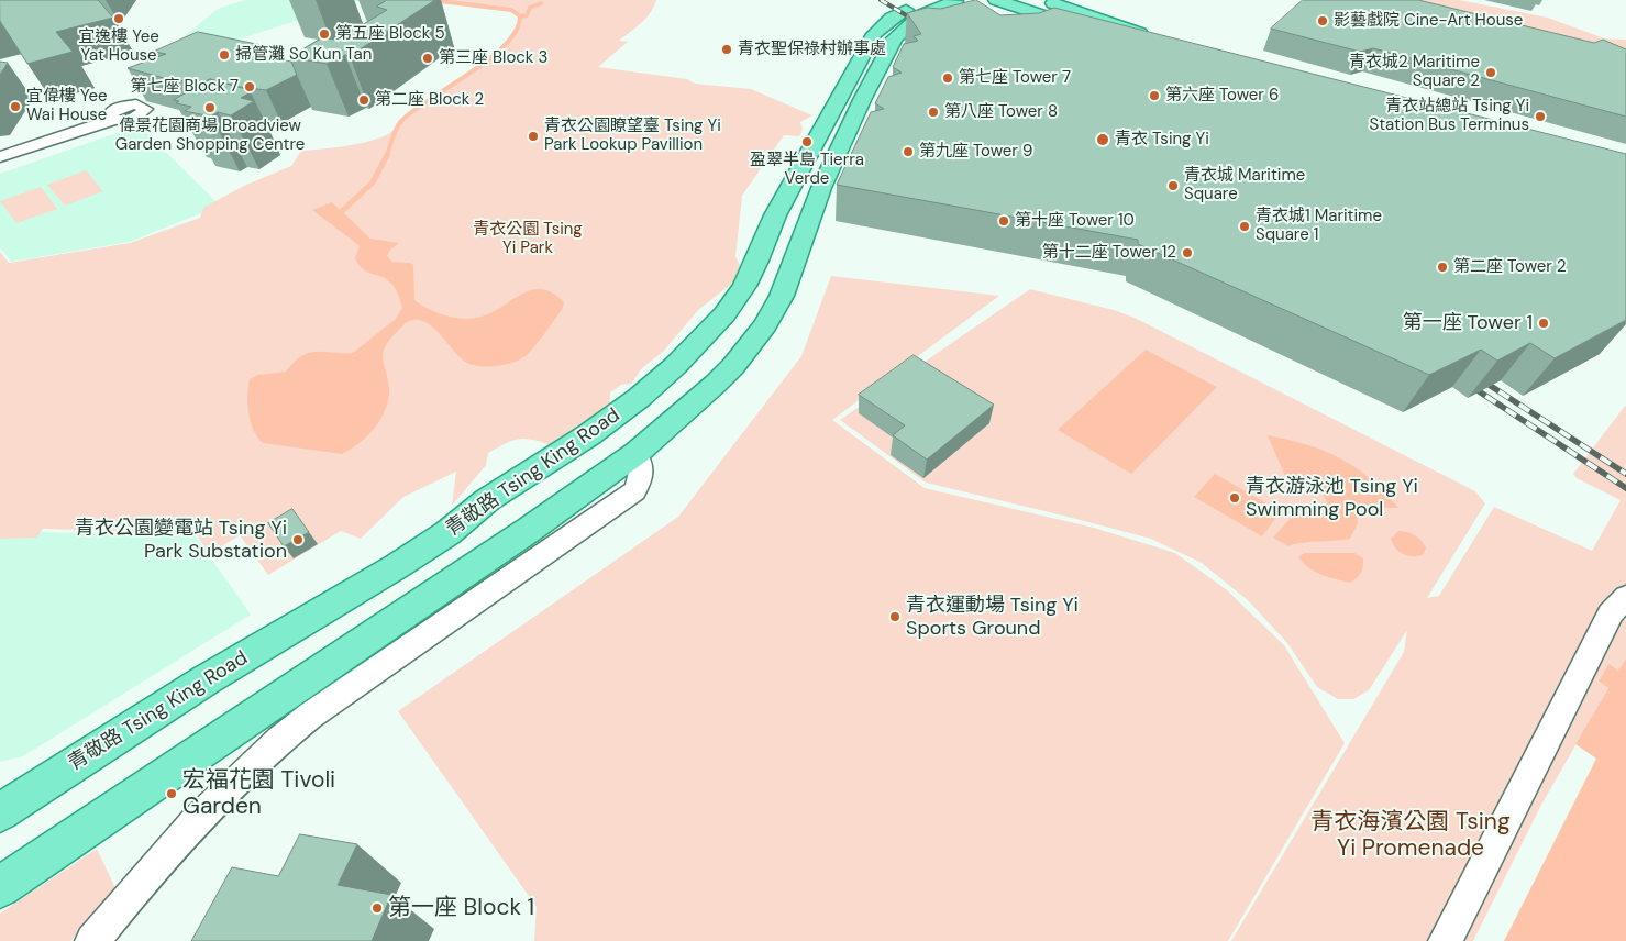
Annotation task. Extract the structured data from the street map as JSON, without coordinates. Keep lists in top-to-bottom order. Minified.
{"streets":{"main road":["青敬路 Tsing King Road"]},"parks":["青衣公園 Tsing Yi Park","青衣海濱公園 Tsing Yi Promenade"],"places":["宜逸樓 Yee Yat House","影藝戲院 Cine-Art House","第五座 Block 5","青衣聖保祿村辦事處","掃管灘 So Kun Tan","第三座 Block 3","青衣城2 Maritime Square 2","第七座 Tower 7","第七座 Block 7","第六座 Tower 6","第二座 Block 2","宜偉樓 Yee Wai House","偉景花園商場 Broadview Garden Shopping Centre","第八座 Tower 8","青衣站總站 Tsing Yi Station Bus Terminus","青衣公園瞭望臺 Tsing Yi Park Lookup Pavillion","青衣 Tsing Yi","盈翠半島 Tierra Verde","第九座 Tower 9","青衣城 Maritime Square","第十座 Tower 10","青衣城1 Maritime Square 1","第十二座 Tower 12","第二座 Tower 2","第一座 Tower 1","青衣游泳池 Tsing Yi Swimming Pool","青衣公園變電站 Tsing Yi Park Substation","青衣運動場 Tsing Yi Sports Ground","宏福花園 Tivoli Garden","第一座 Block 1"]}
